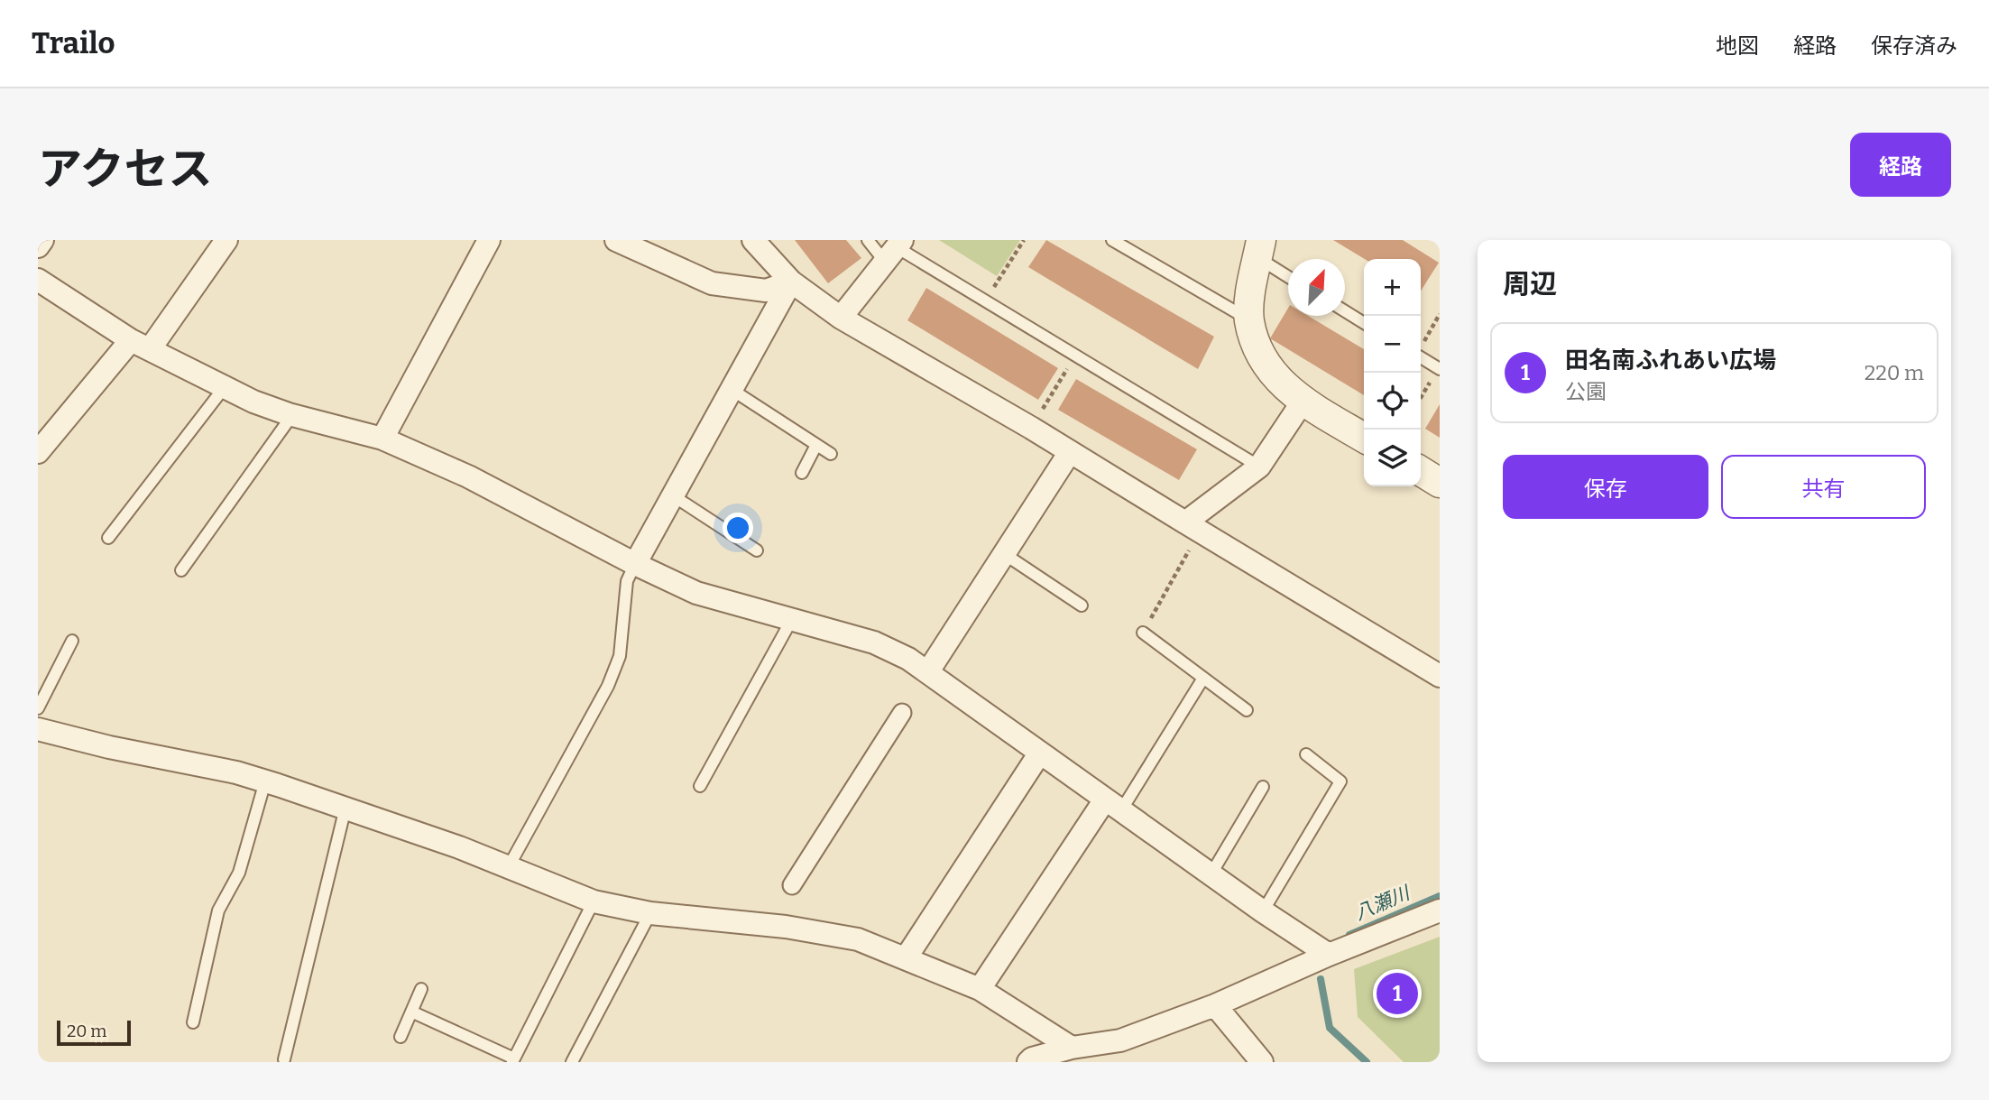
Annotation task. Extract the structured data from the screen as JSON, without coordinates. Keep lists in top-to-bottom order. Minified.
{"water":["八瀬川"],"scale_bar":"20 m","north":"top right","page":{"header":"Trailo","nav":["地図","経路","保存済み"],"title":"アクセス","buttons":["経路",["保存","共有"]],"heading":"周辺","map_buttons":["+","−"],"list":[{"mark":"1","name":"田名南ふれあい広場","note":"公園","value":"220 m"}],"pins":"1","scale":"20 m"}}
